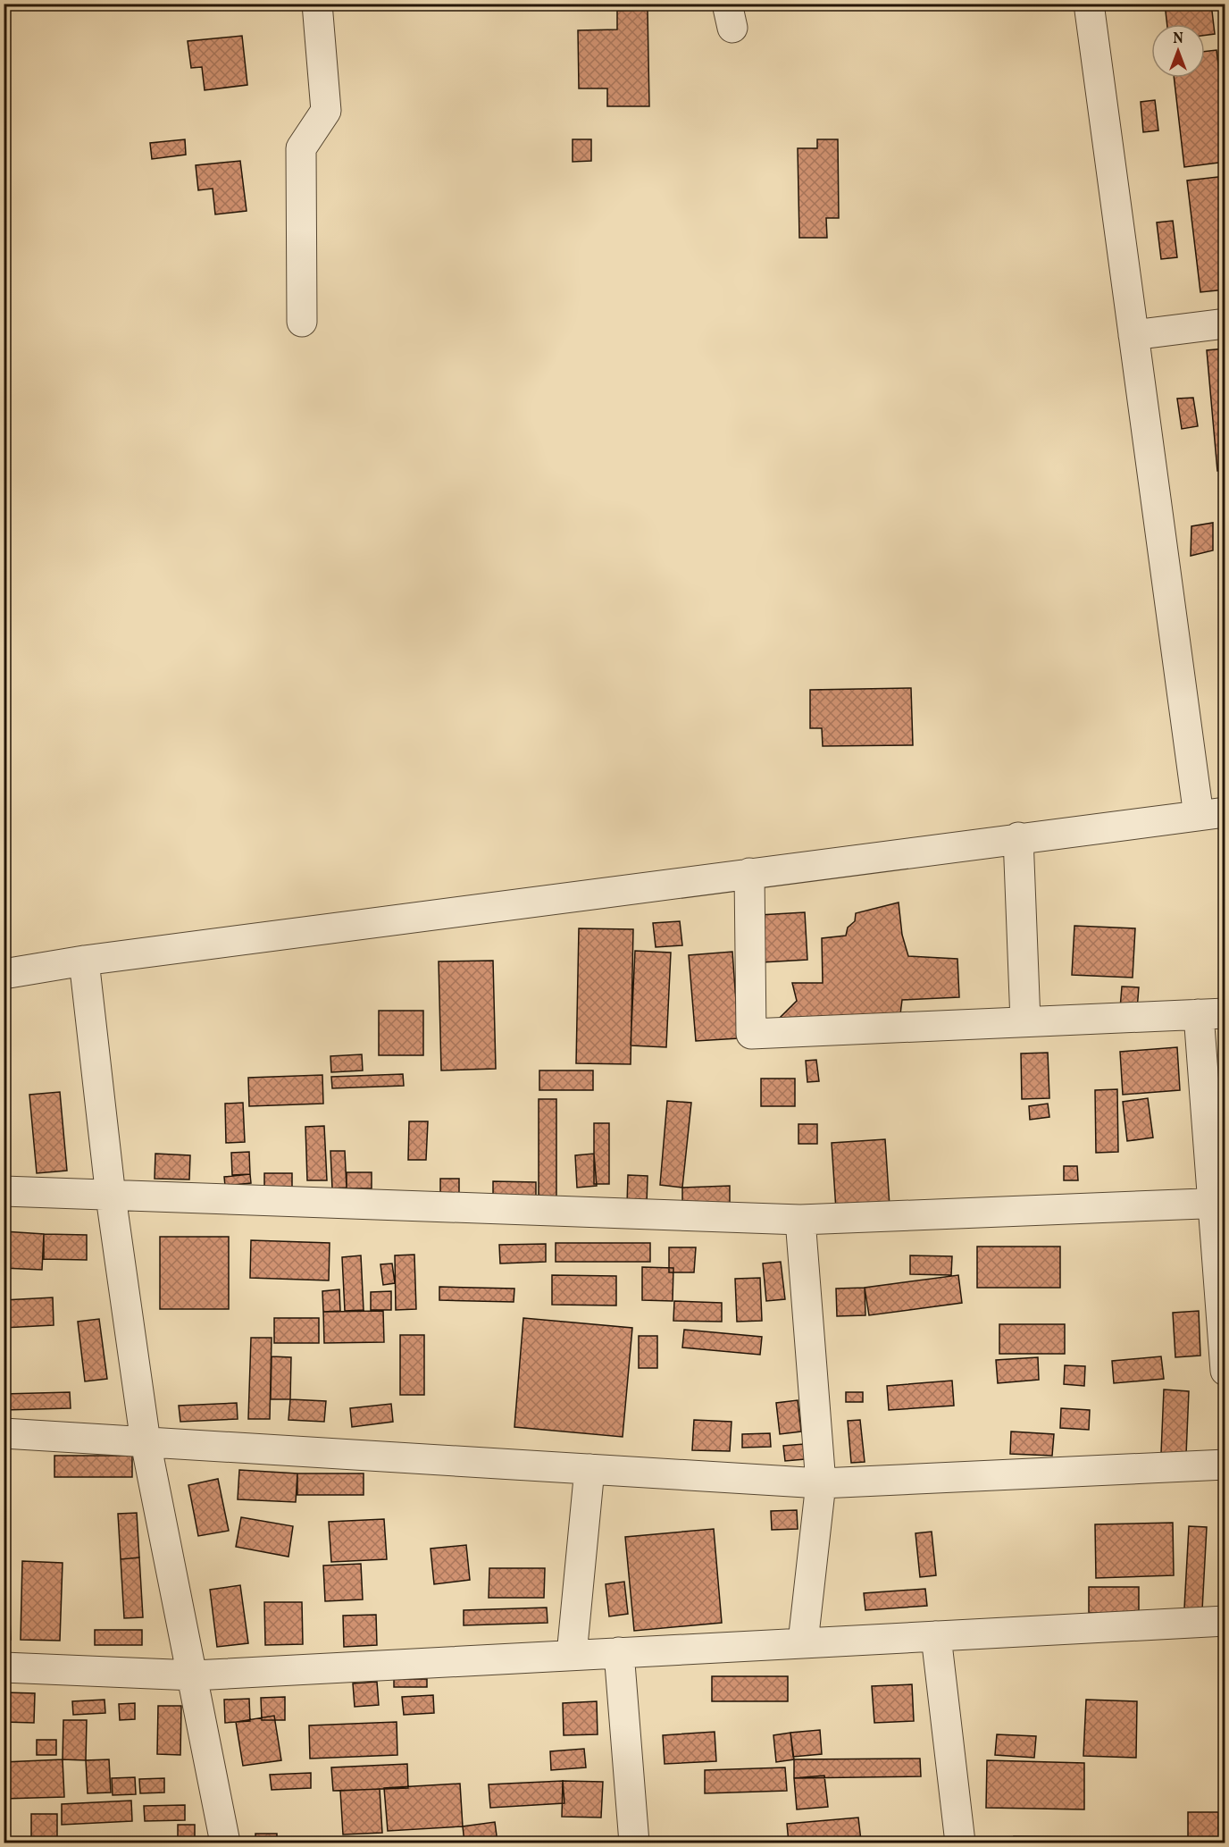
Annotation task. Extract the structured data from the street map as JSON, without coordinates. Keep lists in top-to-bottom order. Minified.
{"north":"top"}
